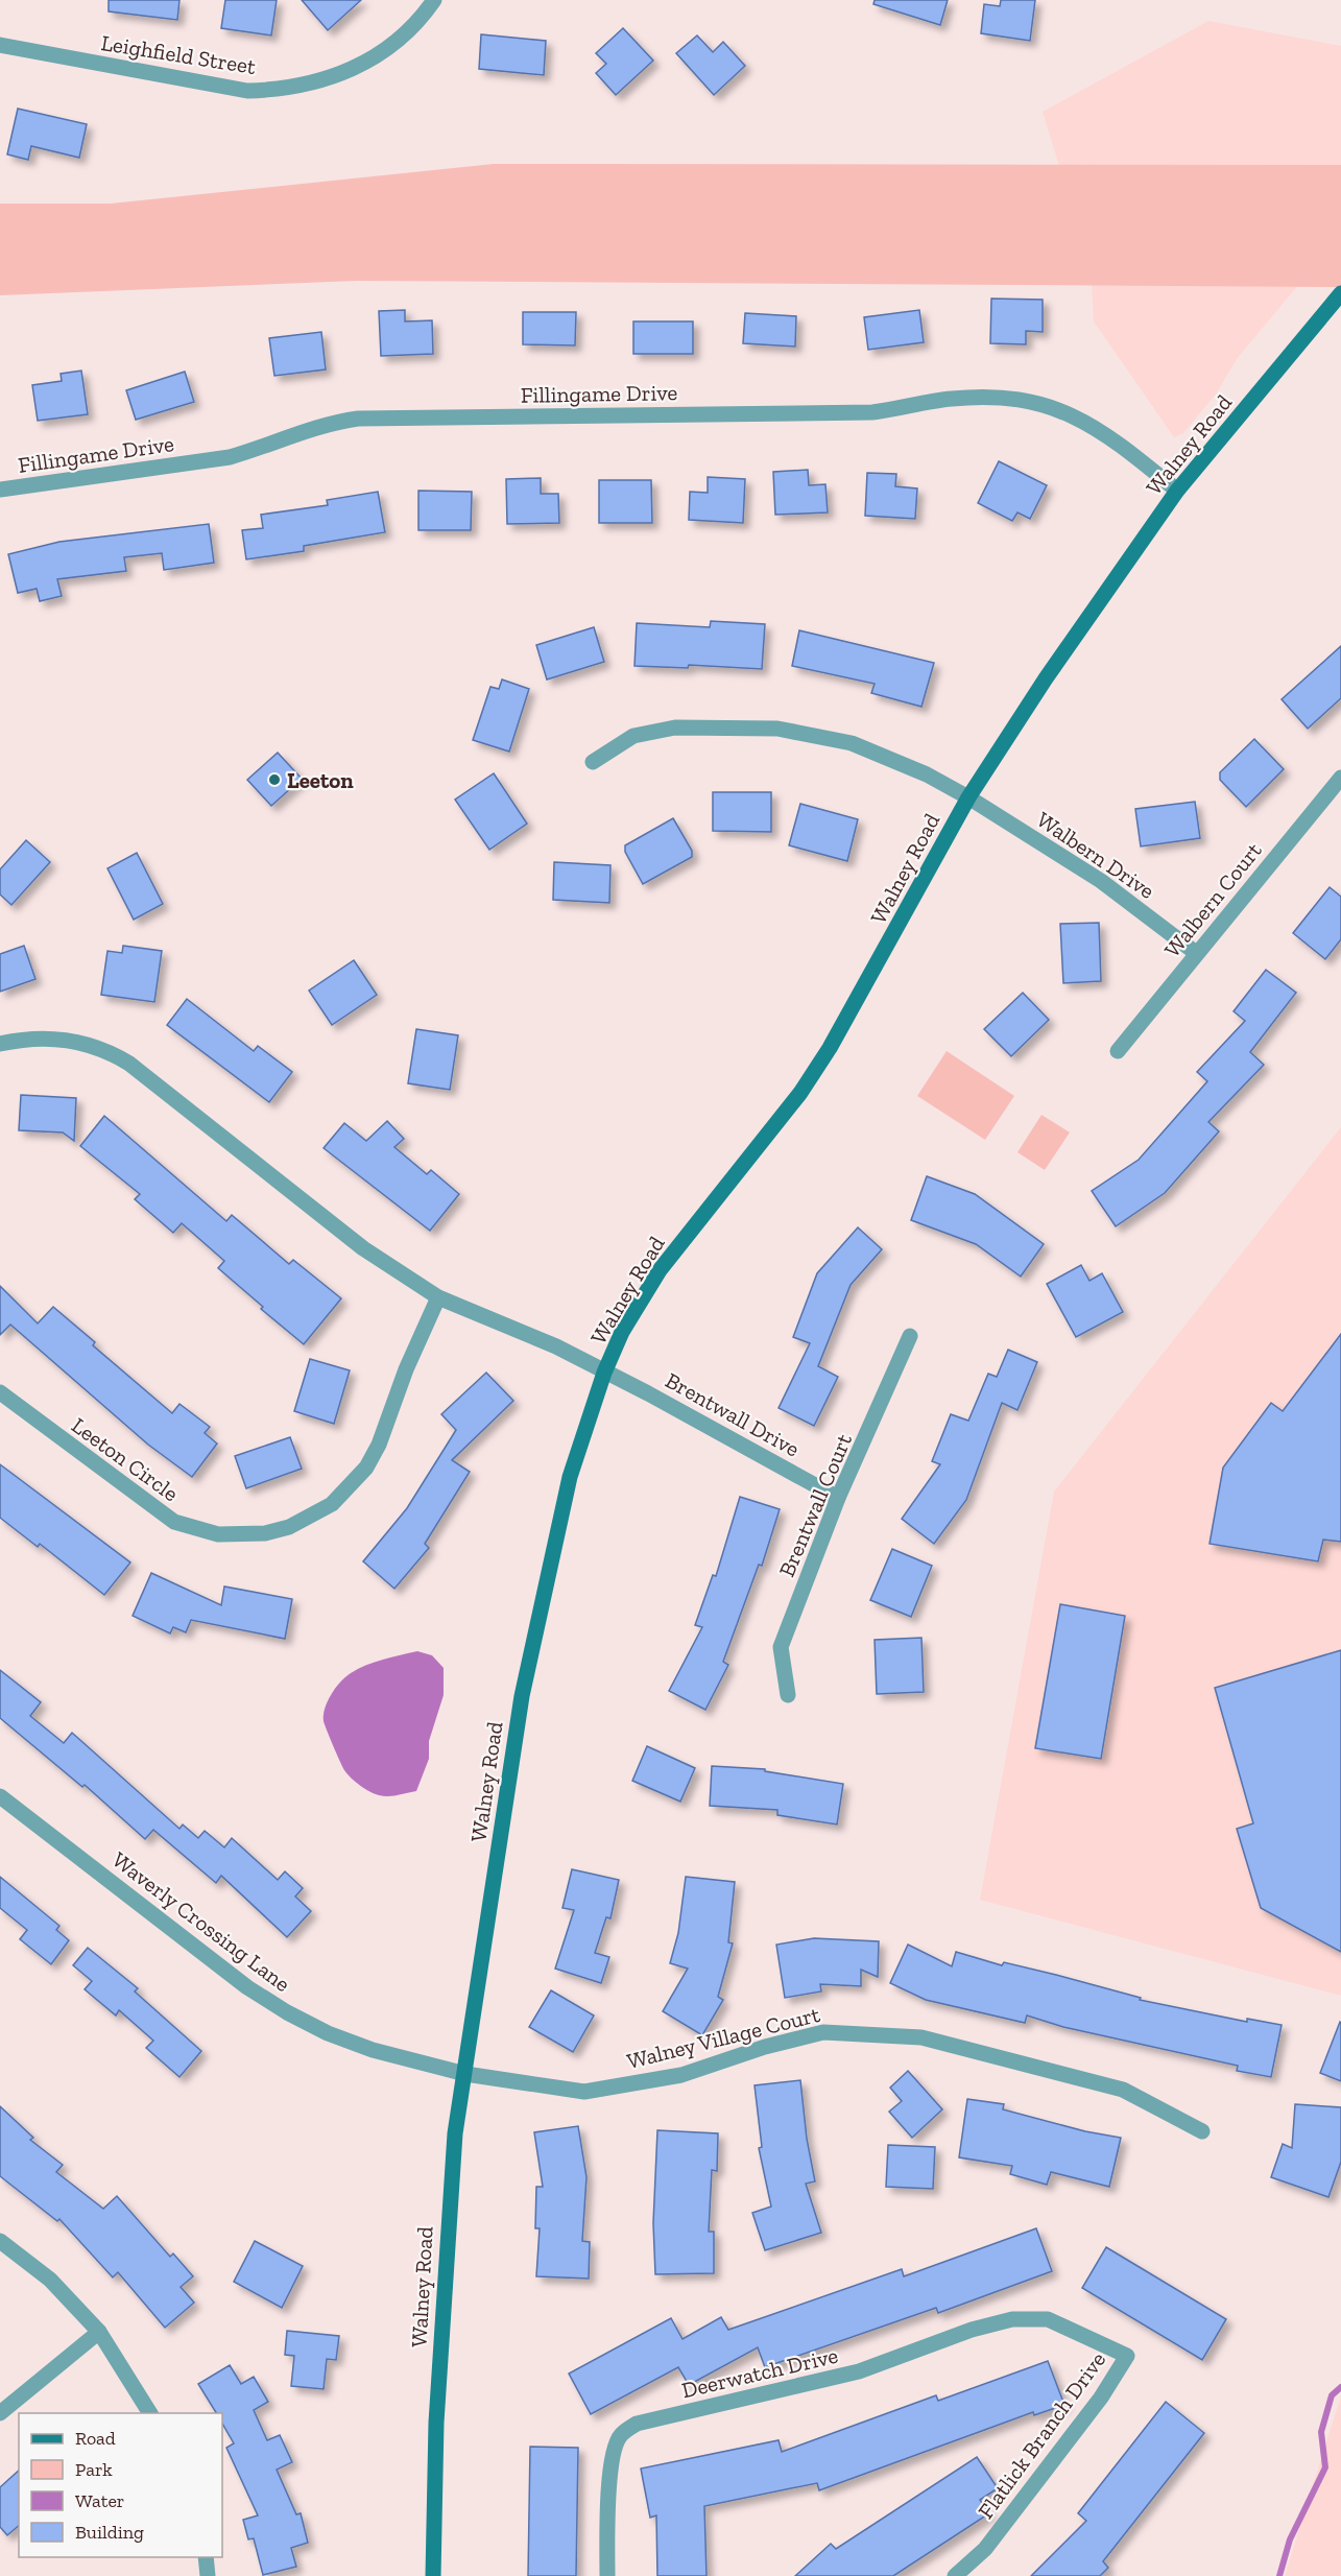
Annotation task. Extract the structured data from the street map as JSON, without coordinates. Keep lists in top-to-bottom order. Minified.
{"streets":{"main road":["Walney Road"],"street":["Leighfield Street","Fillingame Drive","Walbern Drive","Walbern Court","Brentwall Drive","Leeton Circle","Brentwall Court","Waverly Crossing Lane","Walney Village Court","Deerwatch Drive","Flatlick Branch Drive"]},"crossings":[["Fillingame Drive","Walney Road"],["Walney Road","Walbern Drive"],["Walney Road","Brentwall Drive"],["Walney Road","Waverly Crossing Lane"],["Walney Road","Walney Village Court"],["Walbern Drive","Walbern Court"],["Brentwall Drive","Brentwall Court"],["Waverly Crossing Lane","Walney Village Court"],["Deerwatch Drive","Flatlick Branch Drive"]],"places":["Leeton"],"legend":["Road","Park","Water","Building"]}
